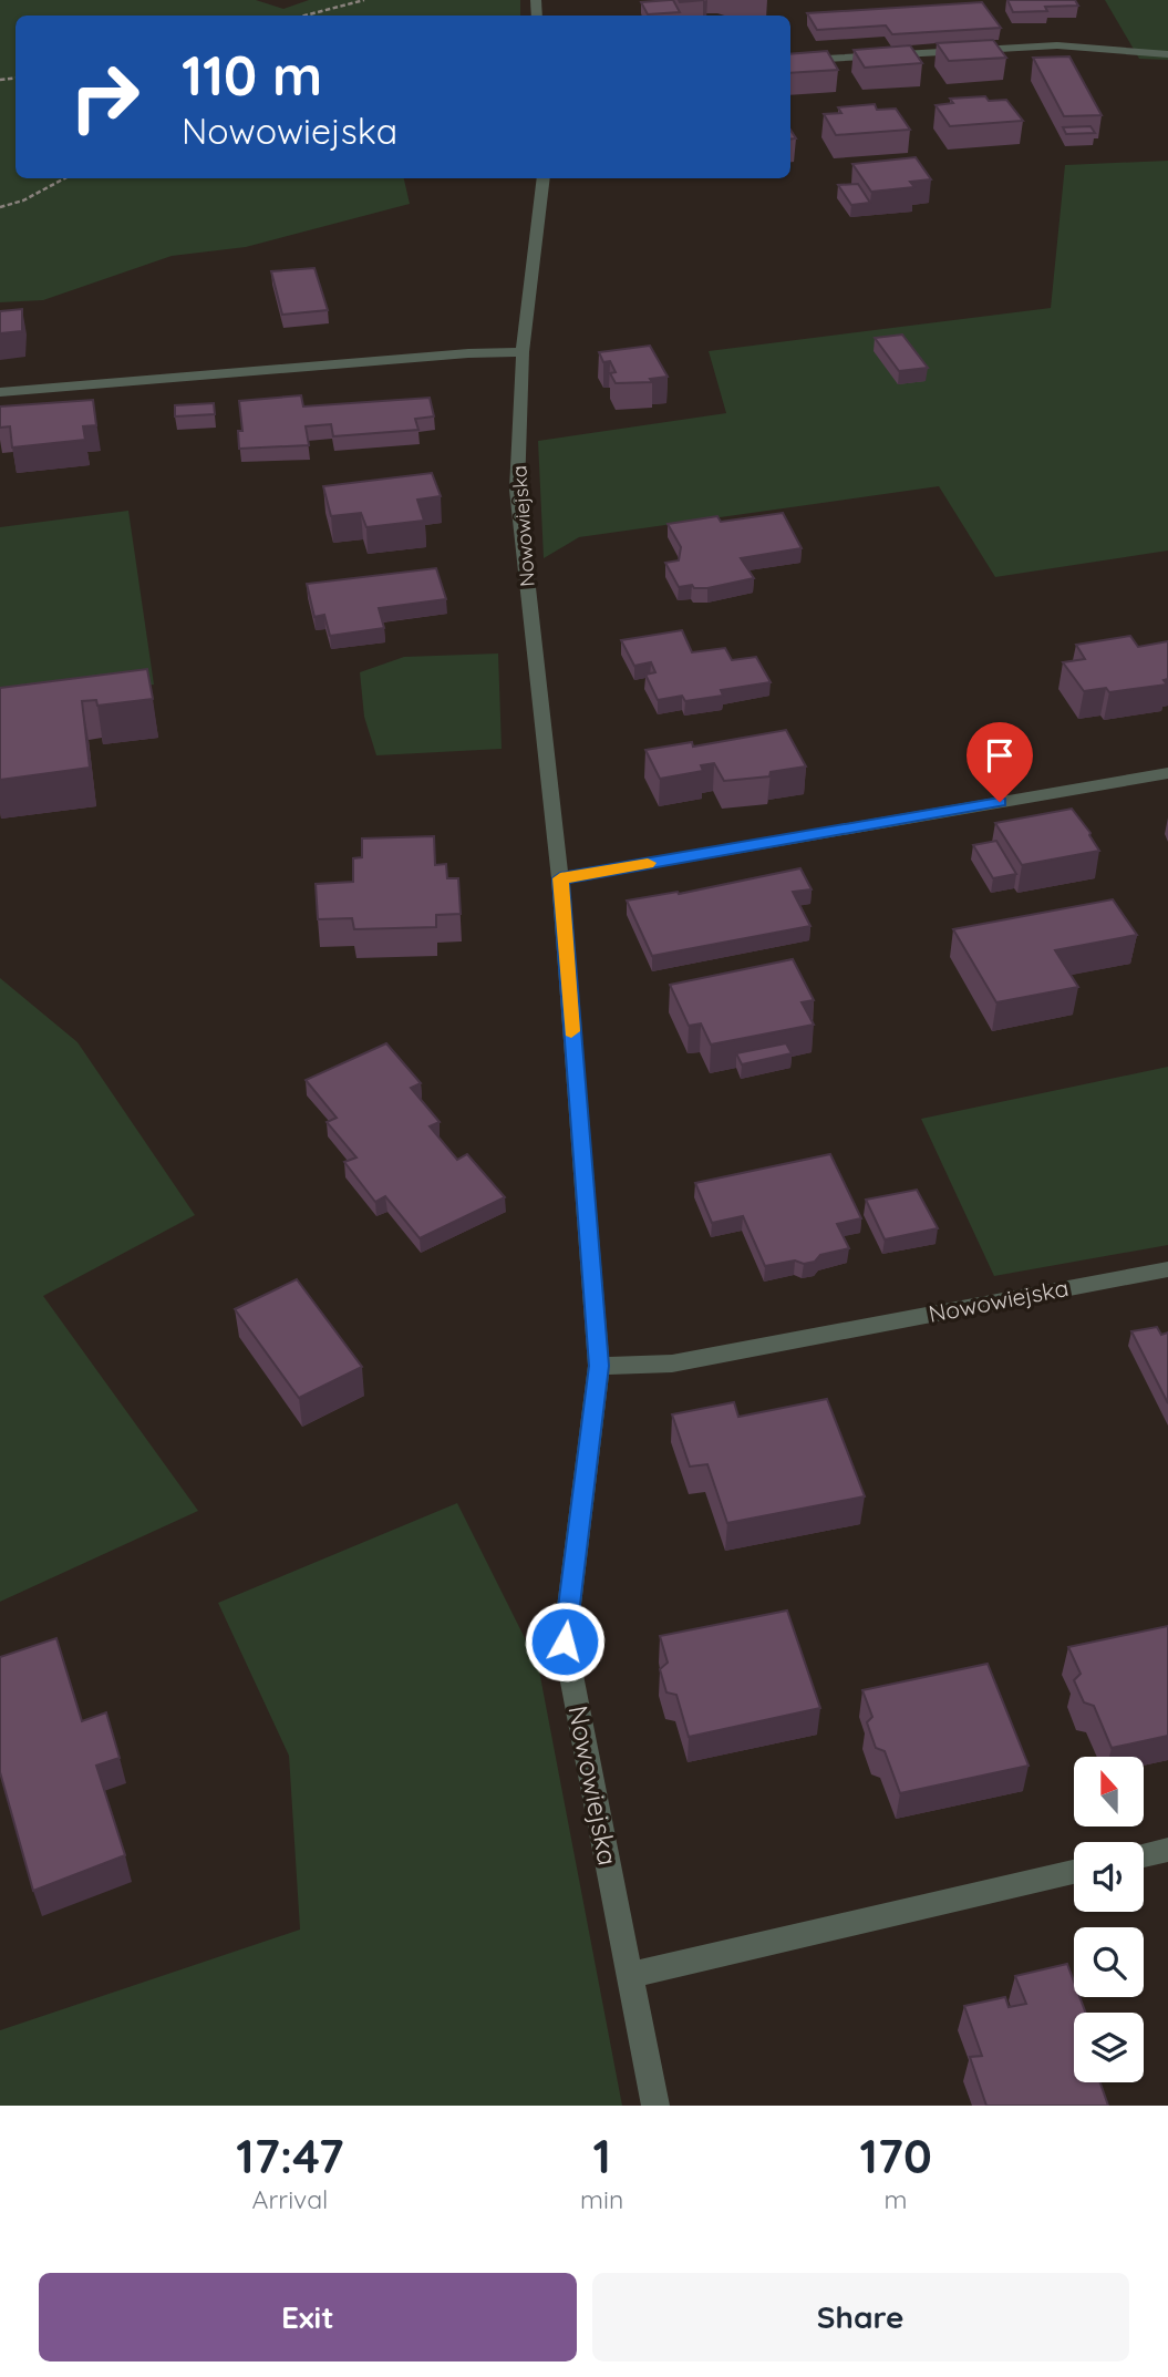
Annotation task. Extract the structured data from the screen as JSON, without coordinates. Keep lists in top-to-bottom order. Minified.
{"streets":{"street":["Nowowiejska"]},"north":"top","page":{"turn":["110 m","Nowowiejska"],"eta":["17:47","Arrival","1","min","170","m"],"buttons":["Exit","Share"]}}
